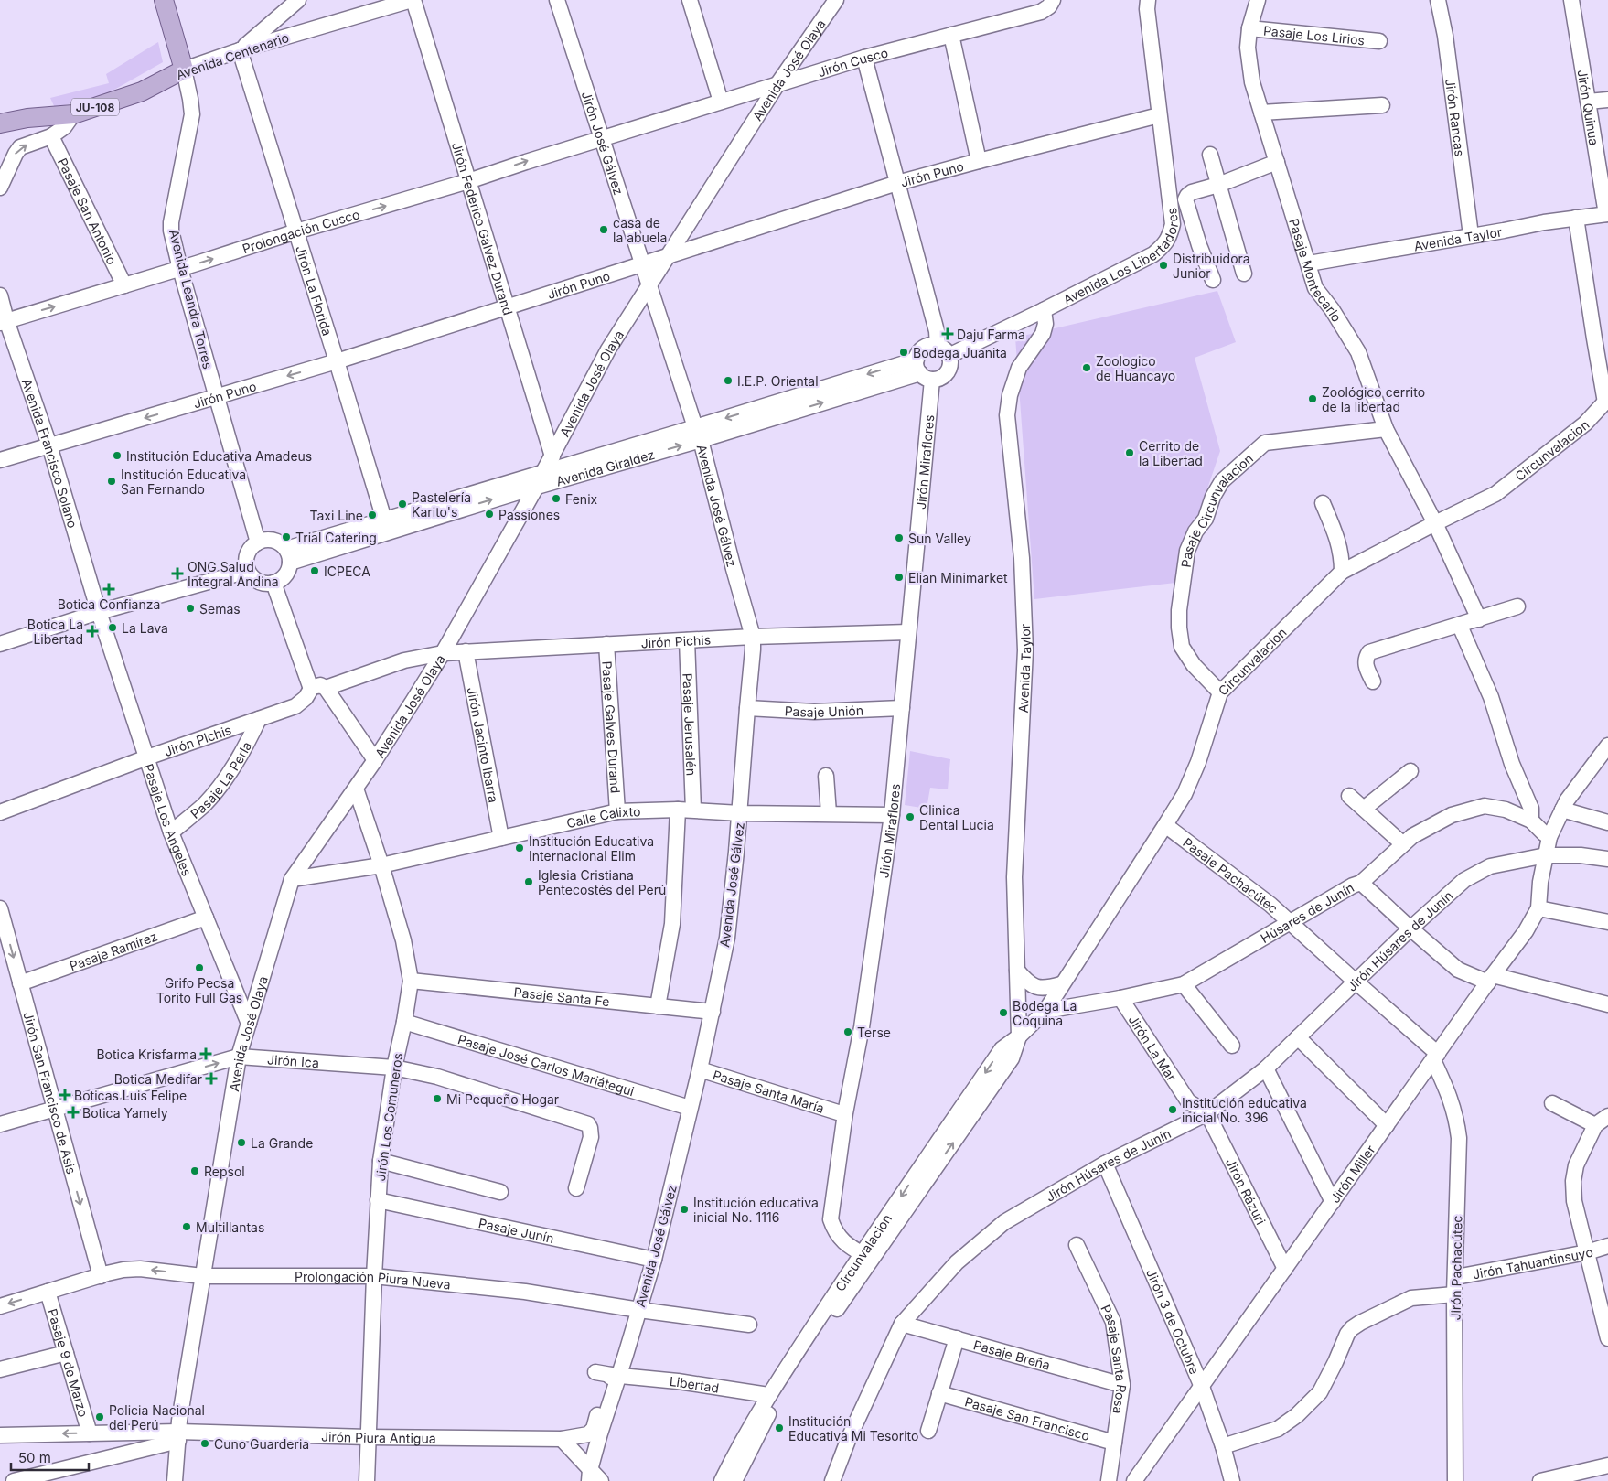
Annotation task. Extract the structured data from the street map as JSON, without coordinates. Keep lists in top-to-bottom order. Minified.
{"streets":{"main road":["Avenida Centenario","JU-108","Avenida Leandra Torres"],"street":["Pasaje Los Lirios","Jirón Cusco","Avenida José Olaya","Jirón Quinua","Jirón Rancas","Jirón José Gálvez","Jirón Puno","Pasaje San Antonio","Jirón Federico Gálvez Durand","Prolongación Cusco","Avenida Taylor","Avenida Los Libertadores","Pasaje Montecarlo","Jirón La Florida","Circunvalacion","Avenida Francisco Solano","Jirón Miraflores","Avenida Giraldez","Avenida José Gálvez","Pasaje Circunvalacion","Jirón Pichis","Pasaje Unión","Pasaje Jerusalén","Pasaje Galves Durand","Jirón Jacinto Ibarra","Pasaje La Perla","Calle Calixto","Pasaje Los Angeles","Pasaje Pachacútec","Húsares de Junín","Jirón Húsares de Junín","Pasaje Ramírez","Pasaje Santa Fe","Jirón La Mar","Jirón Ica","Pasaje José Carlos Mariátegui","Pasaje Santa María","Jirón San Francisco de Asis","Jirón Los Comuneros","Jirón Miller","Jirón Rázuri","Pasaje Junín","Jirón Tahuantinsuyo","Jirón Pachacútec","Prolongación Piura Nueva","Jirón 3 de Octubre","Pasaje Breña","Pasaje Santa Rosa","Pasaje 9 de Marzo","Libertad","Pasaje San Francisco","Jirón Piura Antigua"]},"crossings":[["Pasaje Los Lirios","Pasaje Montecarlo"],["Avenida Centenario","Jirón Federico Gálvez Durand"],["Avenida Centenario","Jirón La Florida"],["Avenida Centenario","Avenida Leandra Torres"],["Jirón Cusco","Avenida José Olaya"],["Jirón Cusco","Jirón José Gálvez"],["Jirón Cusco","Prolongación Cusco"],["Avenida José Olaya","Jirón José Gálvez"],["Avenida José Olaya","Jirón Puno"],["Avenida José Olaya","Jirón Federico Gálvez Durand"],["Avenida José Olaya","Avenida Giraldez"],["Avenida José Olaya","Avenida José Gálvez"],["Avenida José Olaya","Jirón Pichis"],["Avenida José Olaya","Calle Calixto"],["Avenida José Olaya","Pasaje Los Angeles"],["Avenida José Olaya","Jirón Ica"],["Avenida José Olaya","Jirón Los Comuneros"],["Avenida José Olaya","Prolongación Piura Nueva"],["Avenida José Olaya","Jirón Piura Antigua"],["Jirón Quinua","Avenida Taylor"],["Jirón Rancas","Avenida Taylor"],["Jirón José Gálvez","Jirón Puno"],["Jirón José Gálvez","Prolongación Cusco"],["Jirón José Gálvez","Avenida José Gálvez"],["Jirón Puno","Jirón Federico Gálvez Durand"],["Jirón Puno","Avenida Los Libertadores"],["Jirón Puno","Jirón La Florida"],["Jirón Puno","Avenida Leandra Torres"],["Jirón Puno","Avenida Francisco Solano"],["Pasaje San Antonio","Prolongación Cusco"],["Jirón Federico Gálvez Durand","Prolongación Cusco"],["Prolongación Cusco","Jirón La Florida"],["Prolongación Cusco","Avenida Leandra Torres"],["Prolongación Cusco","Avenida Francisco Solano"],["Avenida Taylor","Avenida Los Libertadores"],["Avenida Taylor","Pasaje Montecarlo"],["Avenida Taylor","Circunvalacion"],["Avenida Los Libertadores","Jirón Miraflores"],["Avenida Los Libertadores","Avenida Giraldez"],["Pasaje Montecarlo","Circunvalacion"],["Pasaje Montecarlo","Pasaje Circunvalacion"],["Jirón La Florida","Avenida Giraldez"],["Avenida Leandra Torres","Avenida Giraldez"],["Circunvalacion","Jirón Miraflores"],["Circunvalacion","Pasaje Circunvalacion"],["Circunvalacion","Pasaje Pachacútec"],["Circunvalacion","Húsares de Junín"],["Circunvalacion","Libertad"],["Avenida Francisco Solano","Pasaje Los Angeles"],["Jirón Miraflores","Avenida Giraldez"],["Jirón Miraflores","Jirón Pichis"],["Jirón Miraflores","Pasaje Unión"],["Jirón Miraflores","Calle Calixto"],["Avenida Giraldez","Avenida José Gálvez"],["Avenida José Gálvez","Jirón Pichis"],["Avenida José Gálvez","Pasaje Unión"],["Avenida José Gálvez","Calle Calixto"],["Avenida José Gálvez","Pasaje Santa Fe"],["Avenida José Gálvez","Pasaje José Carlos Mariátegui"],["Avenida José Gálvez","Pasaje Santa María"],["Avenida José Gálvez","Pasaje Junín"],["Avenida José Gálvez","Prolongación Piura Nueva"],["Avenida José Gálvez","Libertad"],["Avenida José Gálvez","Jirón Piura Antigua"],["Jirón Pichis","Pasaje Jerusalén"],["Jirón Pichis","Pasaje Galves Durand"],["Jirón Pichis","Jirón Jacinto Ibarra"],["Jirón Pichis","Pasaje La Perla"],["Jirón Pichis","Pasaje Los Angeles"],["Pasaje Jerusalén","Calle Calixto"],["Pasaje Galves Durand","Calle Calixto"],["Jirón Jacinto Ibarra","Calle Calixto"],["Pasaje La Perla","Pasaje Los Angeles"],["Calle Calixto","Jirón Los Comuneros"],["Pasaje Los Angeles","Pasaje Ramírez"],["Pasaje Pachacútec","Húsares de Junín"],["Pasaje Pachacútec","Jirón Húsares de Junín"],["Pasaje Pachacútec","Jirón Miller"],["Pasaje Pachacútec","Jirón Pachacútec"],["Húsares de Junín","Jirón La Mar"],["Jirón Húsares de Junín","Jirón La Mar"],["Jirón Húsares de Junín","Jirón Miller"],["Jirón Húsares de Junín","Jirón Rázuri"],["Jirón Húsares de Junín","Jirón 3 de Octubre"],["Jirón Húsares de Junín","Pasaje Breña"],["Pasaje Ramírez","Jirón San Francisco de Asis"],["Pasaje Santa Fe","Jirón Los Comuneros"],["Jirón La Mar","Jirón Rázuri"],["Jirón Ica","Jirón San Francisco de Asis"],["Jirón Ica","Jirón Los Comuneros"],["Pasaje José Carlos Mariátegui","Jirón Los Comuneros"],["Jirón San Francisco de Asis","Prolongación Piura Nueva"],["Jirón Los Comuneros","Pasaje Junín"],["Jirón Los Comuneros","Prolongación Piura Nueva"],["Jirón Los Comuneros","Jirón Piura Antigua"],["Jirón Miller","Jirón Rázuri"],["Jirón Miller","Jirón Pachacútec"],["Jirón Miller","Jirón 3 de Octubre"],["Jirón Tahuantinsuyo","Jirón Pachacútec"],["Prolongación Piura Nueva","Pasaje 9 de Marzo"],["Pasaje Breña","Pasaje Santa Rosa"],["Pasaje Santa Rosa","Pasaje San Francisco"],["Pasaje 9 de Marzo","Jirón Piura Antigua"],["Libertad","Jirón Piura Antigua"]],"one_way":["Prolongación Cusco","Jirón San Francisco de Asis"],"places":{"other":["casa de la abuela","Distribuidora Junior","Bodega Juanita","Zoologico de Huancayo","I.E.P. Oriental","Zoológico cerrito de la libertad","Cerrito de la Libertad","Institución Educativa Amadeus","Institución Educativa San Fernando","Fenix","Pastelería Karito's","Passiones","Taxi Line","Trial Catering","Sun Valley","ICPECA","Elian Minimarket","Semas","La Lava","Clinica Dental Lucia","Institución Educativa Internacional Elim","Iglesia Cristiana Pentecostés del Perú","Grifo Pecsa Torito Full Gas","Bodega La Coquina","Terse","Mi Pequeño Hogar","Institución educativa inicial No. 396","La Grande","Repsol","Institución educativa inicial No. 1116","Multillantas","Policia Nacional del Perú","Institución Educativa Mi Tesorito","Cuno Guarderia"],"health":["Daju Farma","ONG Salud Integral Andina","Botica Confianza","Botica La Libertad","Botica Krisfarma","Botica Medifar","Boticas Luis Felipe","Botica Yamely"]},"scale_bar":"50 m"}
